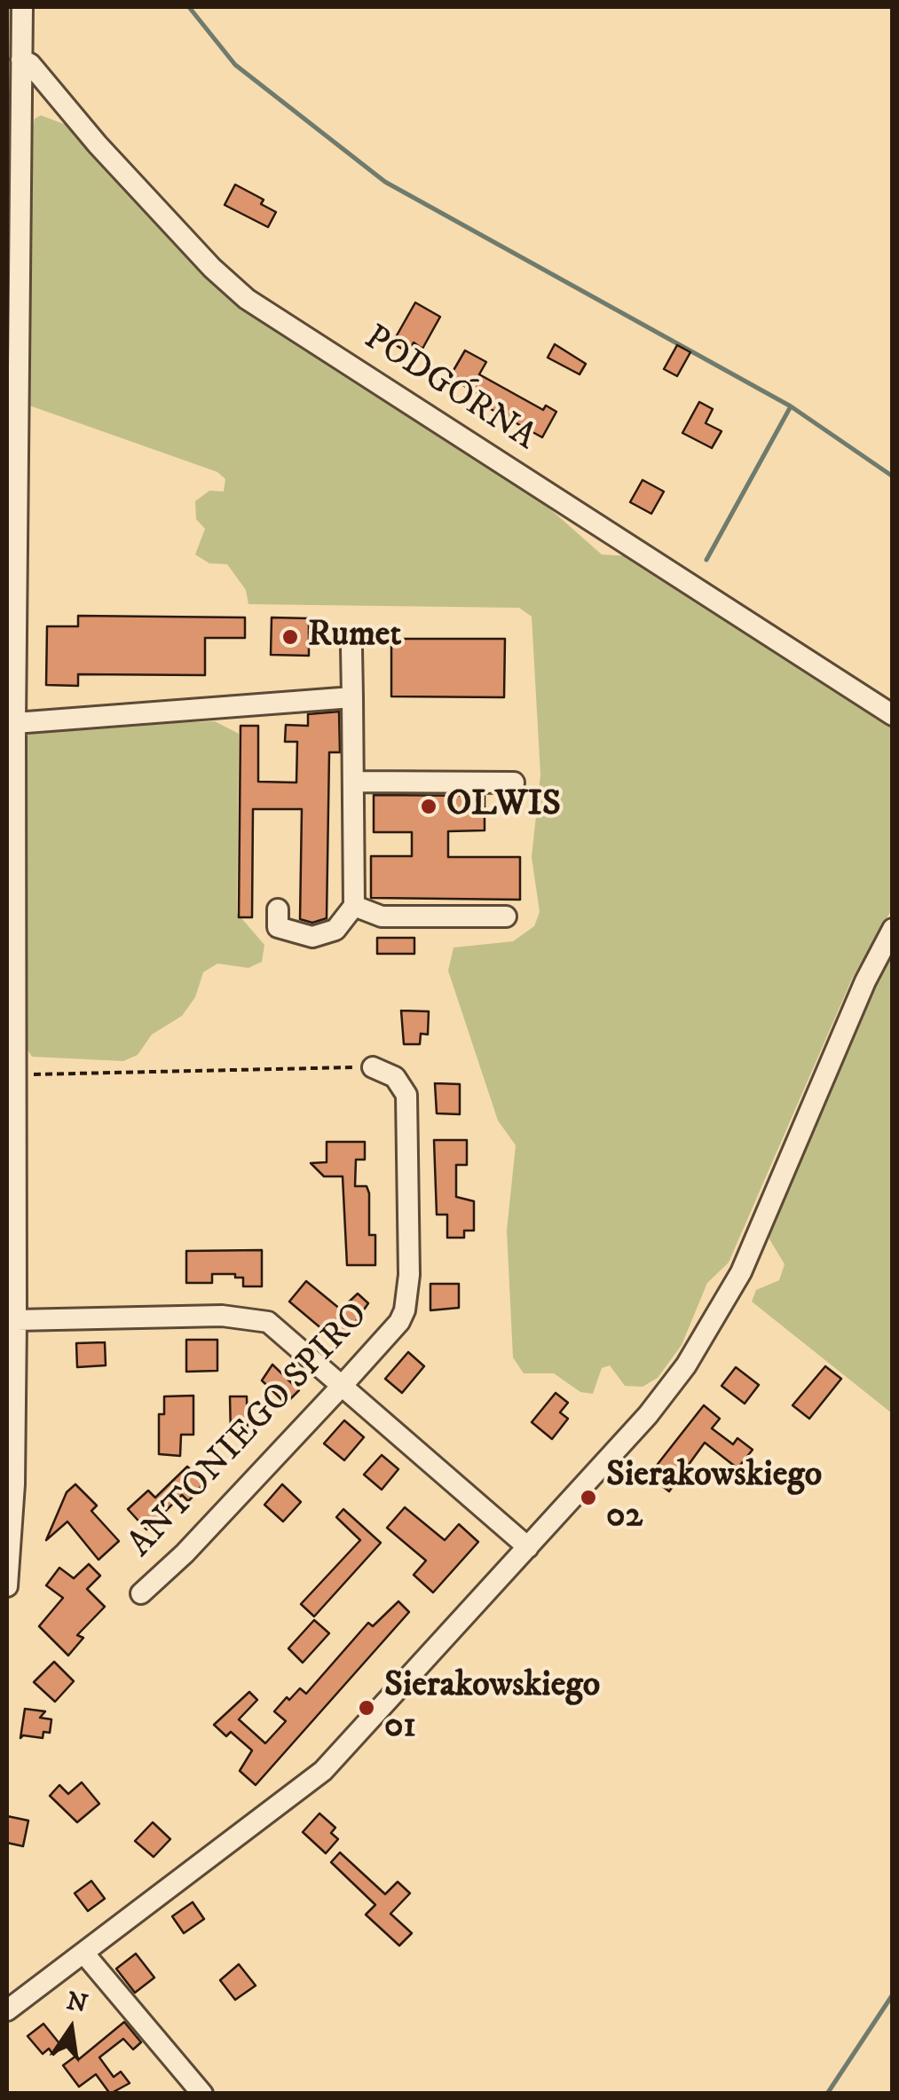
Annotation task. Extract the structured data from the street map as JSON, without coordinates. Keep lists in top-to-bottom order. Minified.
{"streets":{"street":["PODGÓRNA","ANTONIEGO SPIRO"]},"places":["Rumet","OLWIS","Sierakowskiego 02","Sierakowskiego 01"],"north":"top"}
